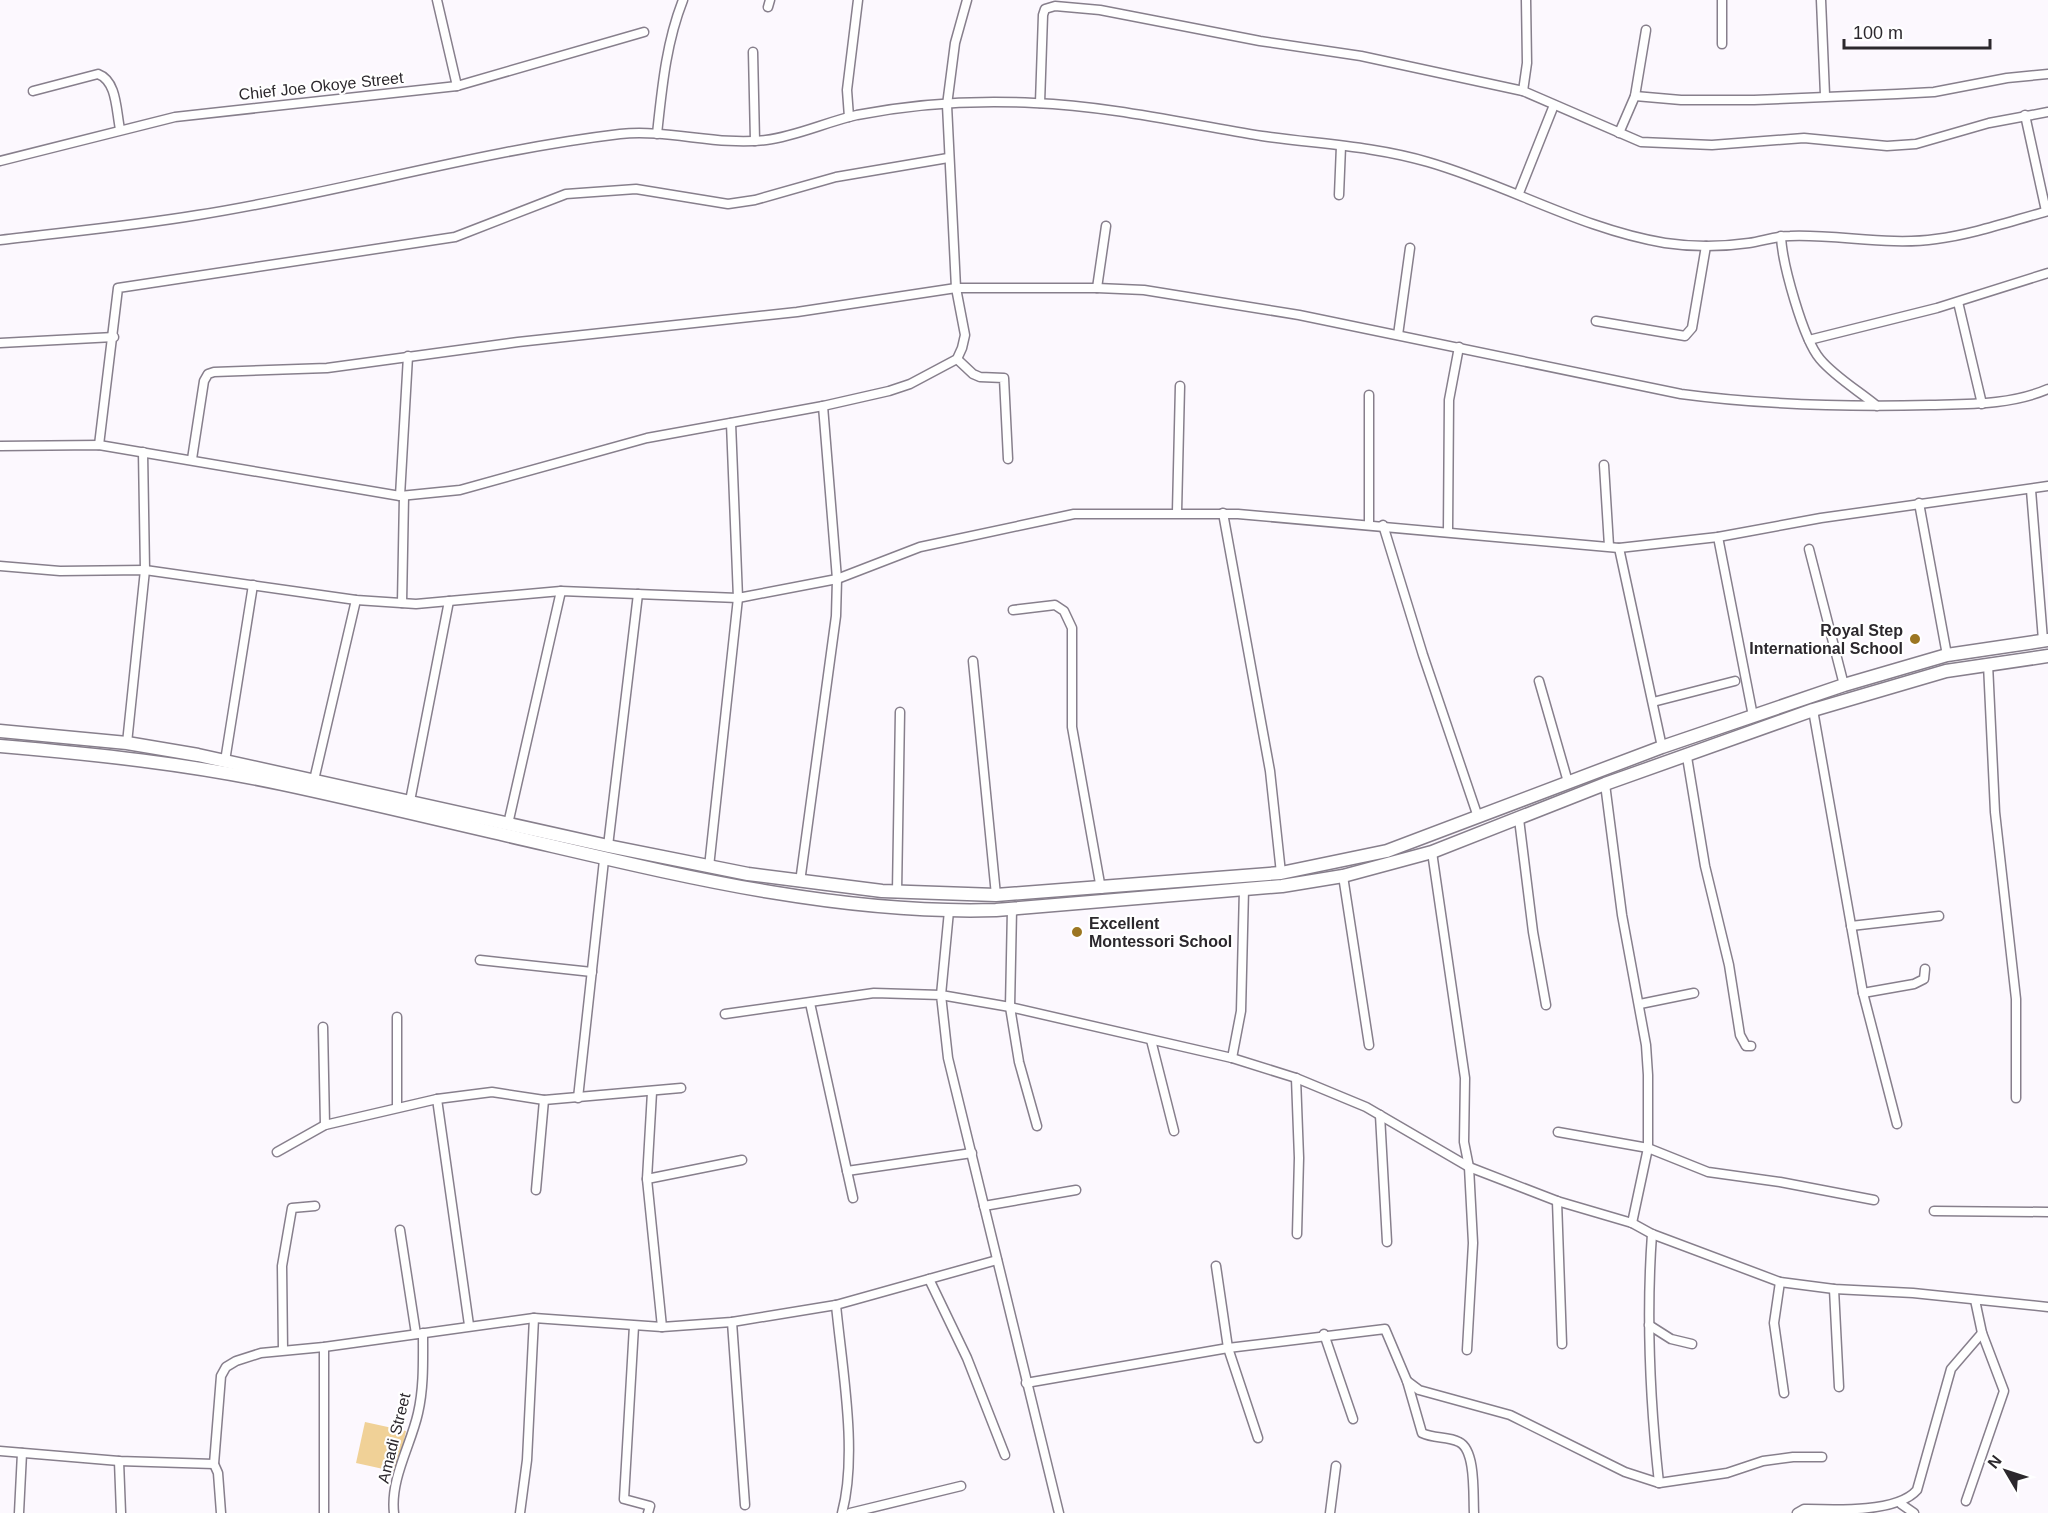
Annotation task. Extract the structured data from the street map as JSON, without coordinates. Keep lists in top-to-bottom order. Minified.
{"streets":{"street":["Chief Joe Okoye Street","Amadi Street"]},"places":["Royal Step International School","Excellent Montessori School"],"scale_bar":"100 m","north":"top left"}
